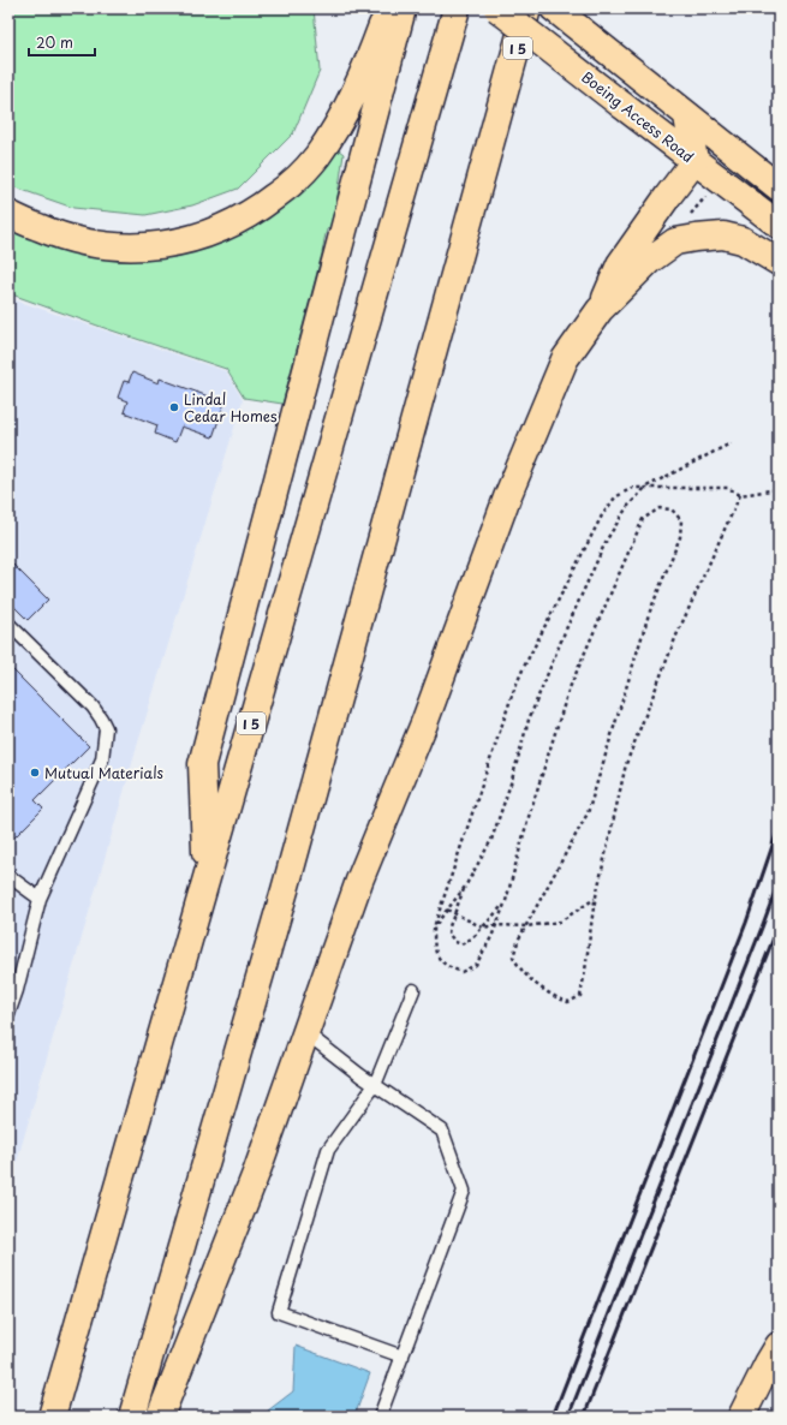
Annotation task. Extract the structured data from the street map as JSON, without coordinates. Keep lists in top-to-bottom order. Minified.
{"streets":{"highway":["I 5","Boeing Access Road"]},"places":["Lindal Cedar Homes","Mutual Materials"],"scale_bar":"20 m"}
